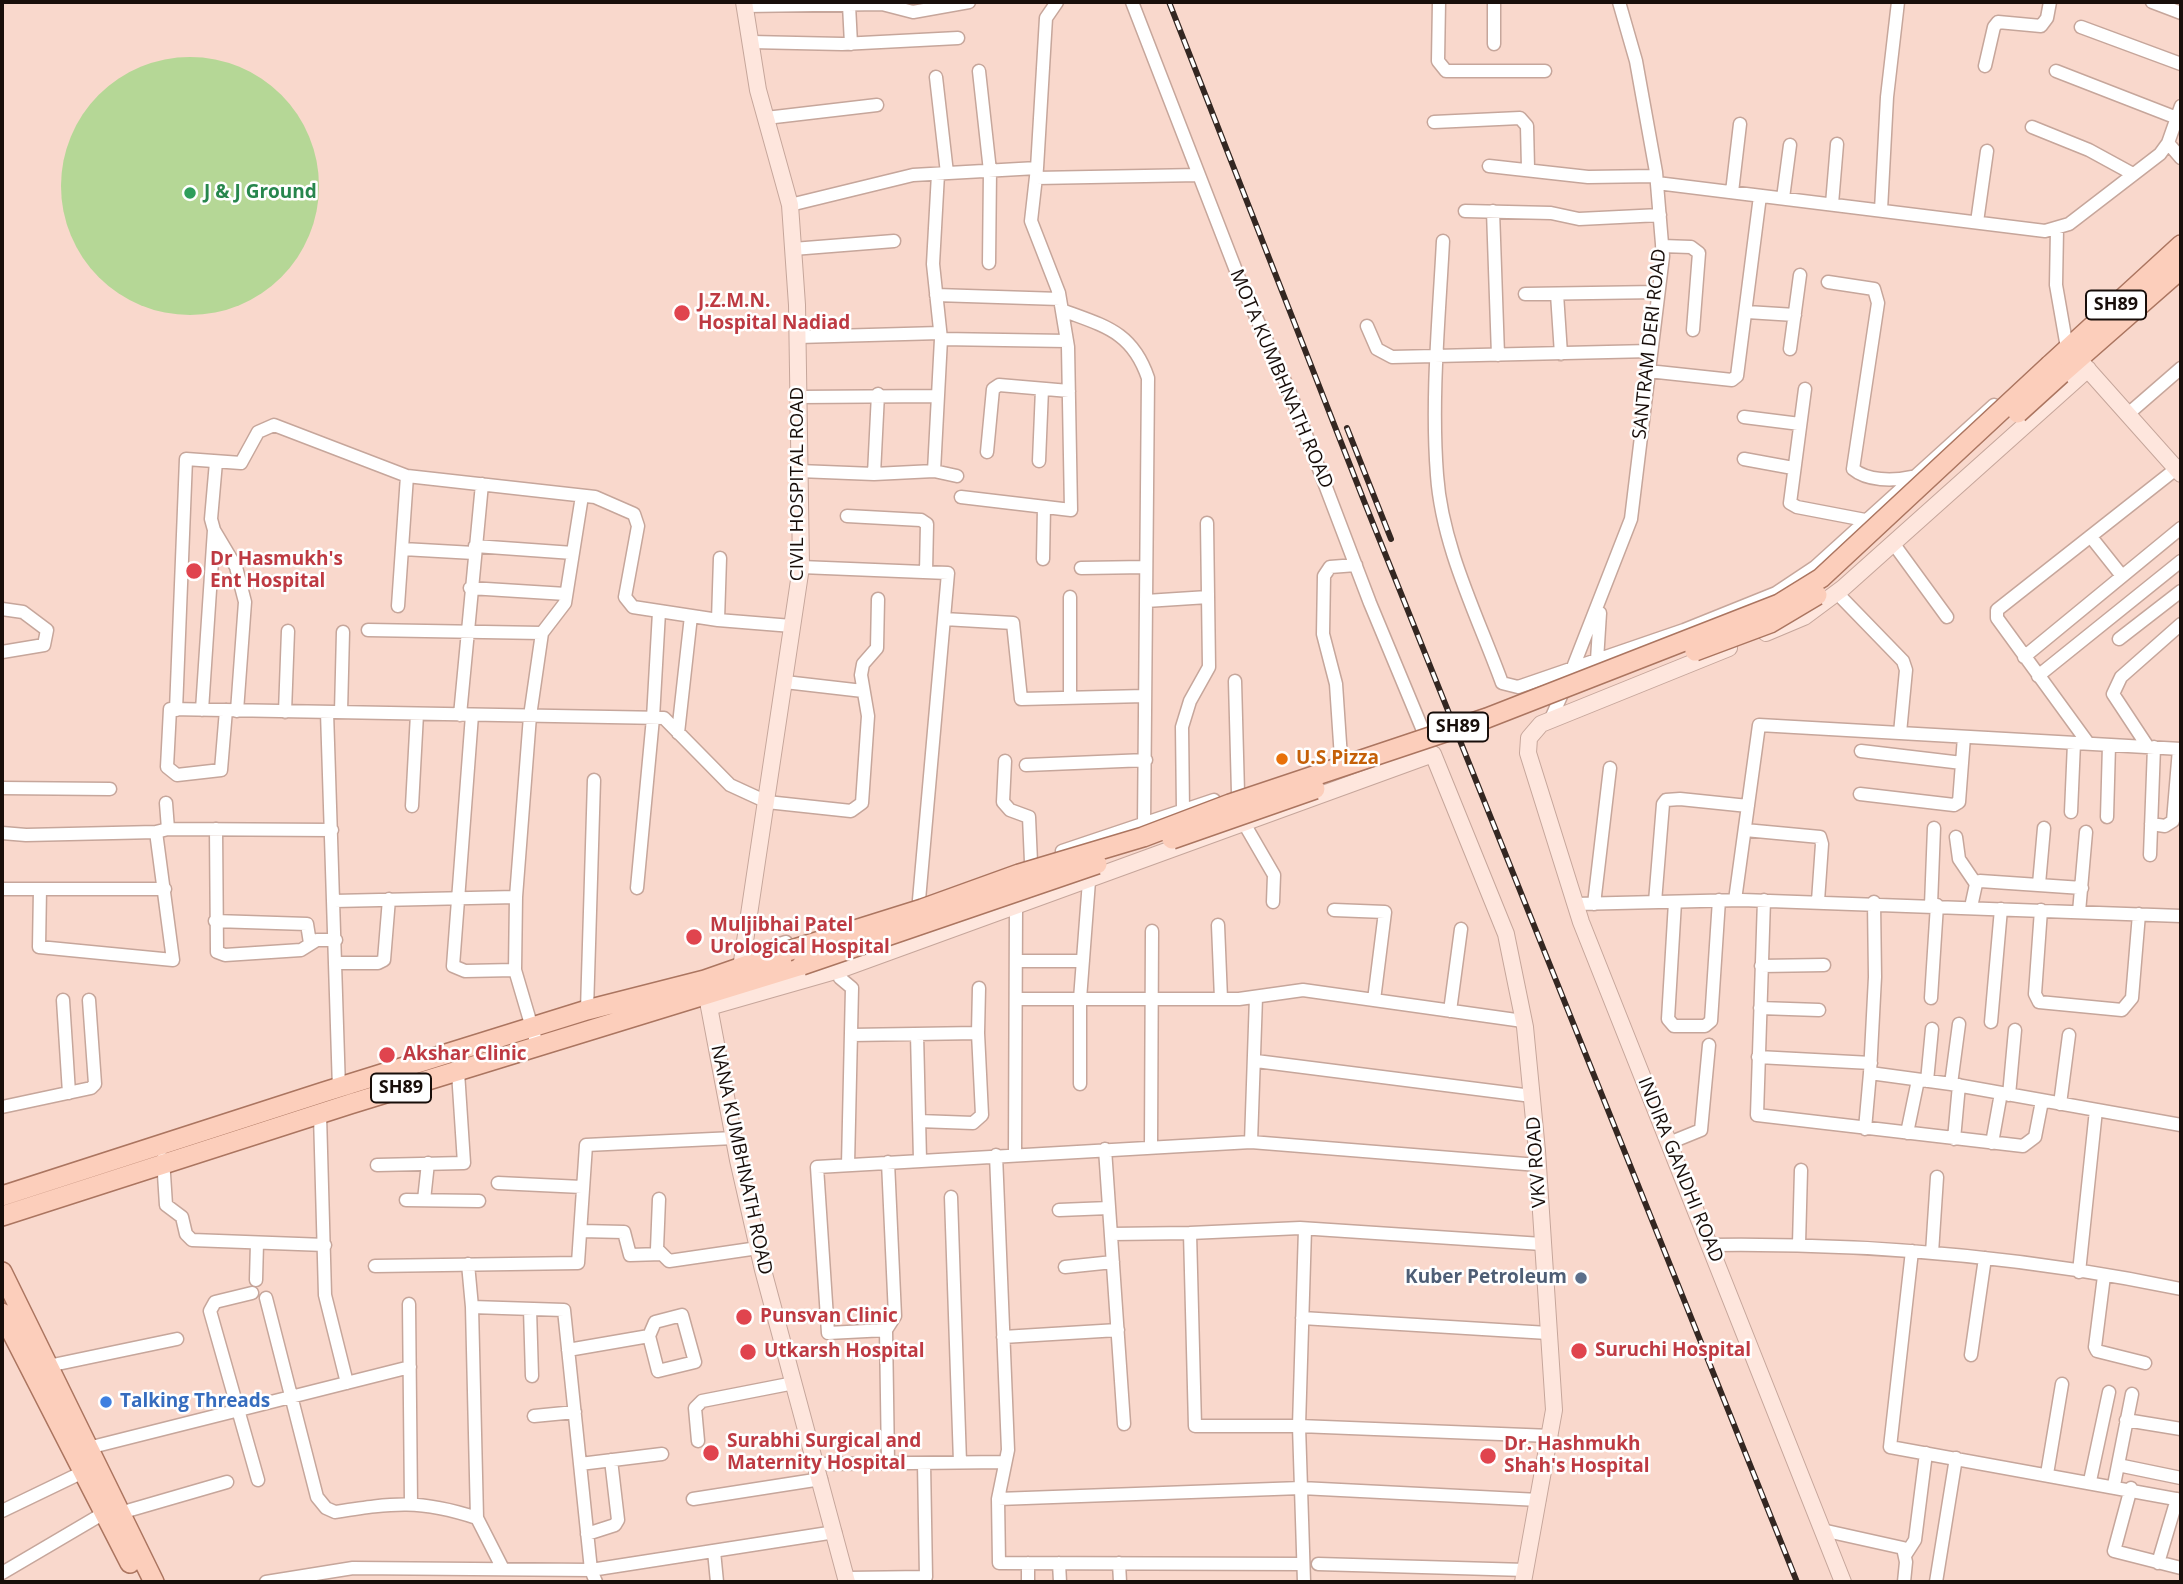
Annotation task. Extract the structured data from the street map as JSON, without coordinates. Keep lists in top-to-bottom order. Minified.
{"streets":{"main road":["SH89"],"street":["SANTRAM DERI ROAD","MOTA KUMBHNATH ROAD","CIVIL HOSPITAL ROAD","NANA KUMBHNATH ROAD","VKV ROAD","INDIRA GANDHI ROAD"]},"crossings":[["SH89","CIVIL HOSPITAL ROAD"],["SH89","NANA KUMBHNATH ROAD"],["SANTRAM DERI ROAD","INDIRA GANDHI ROAD"],["MOTA KUMBHNATH ROAD","VKV ROAD"]],"places":["J & J Ground","J.Z.M.N. Hospital Nadiad","Dr Hasmukh's Ent Hospital","U.S Pizza","Muljibhai Patel Urological Hospital","Akshar Clinic","Kuber Petroleum","Punsvan Clinic","Suruchi Hospital","Utkarsh Hospital","Talking Threads","Surabhi Surgical and Maternity Hospital","Dr. Hashmukh Shah's Hospital"]}
